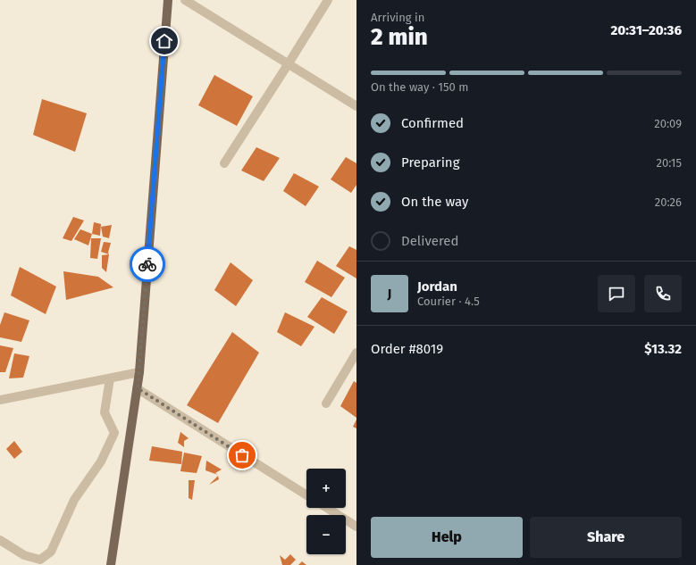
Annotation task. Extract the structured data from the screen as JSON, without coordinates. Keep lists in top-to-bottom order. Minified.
{"page":{"heading":["2 min","Arriving in","20:31–20:36"],"panel":["Jordan","Courier · 4.5","Order #8019","$13.32"],"bar":"On the way · 150 m","list":[["Confirmed","20:09"],["Preparing","20:15"],["On the way","20:26"],"Delivered"],"round":"J","map_buttons":["+","−"],"buttons":["Help","Share"]}}
